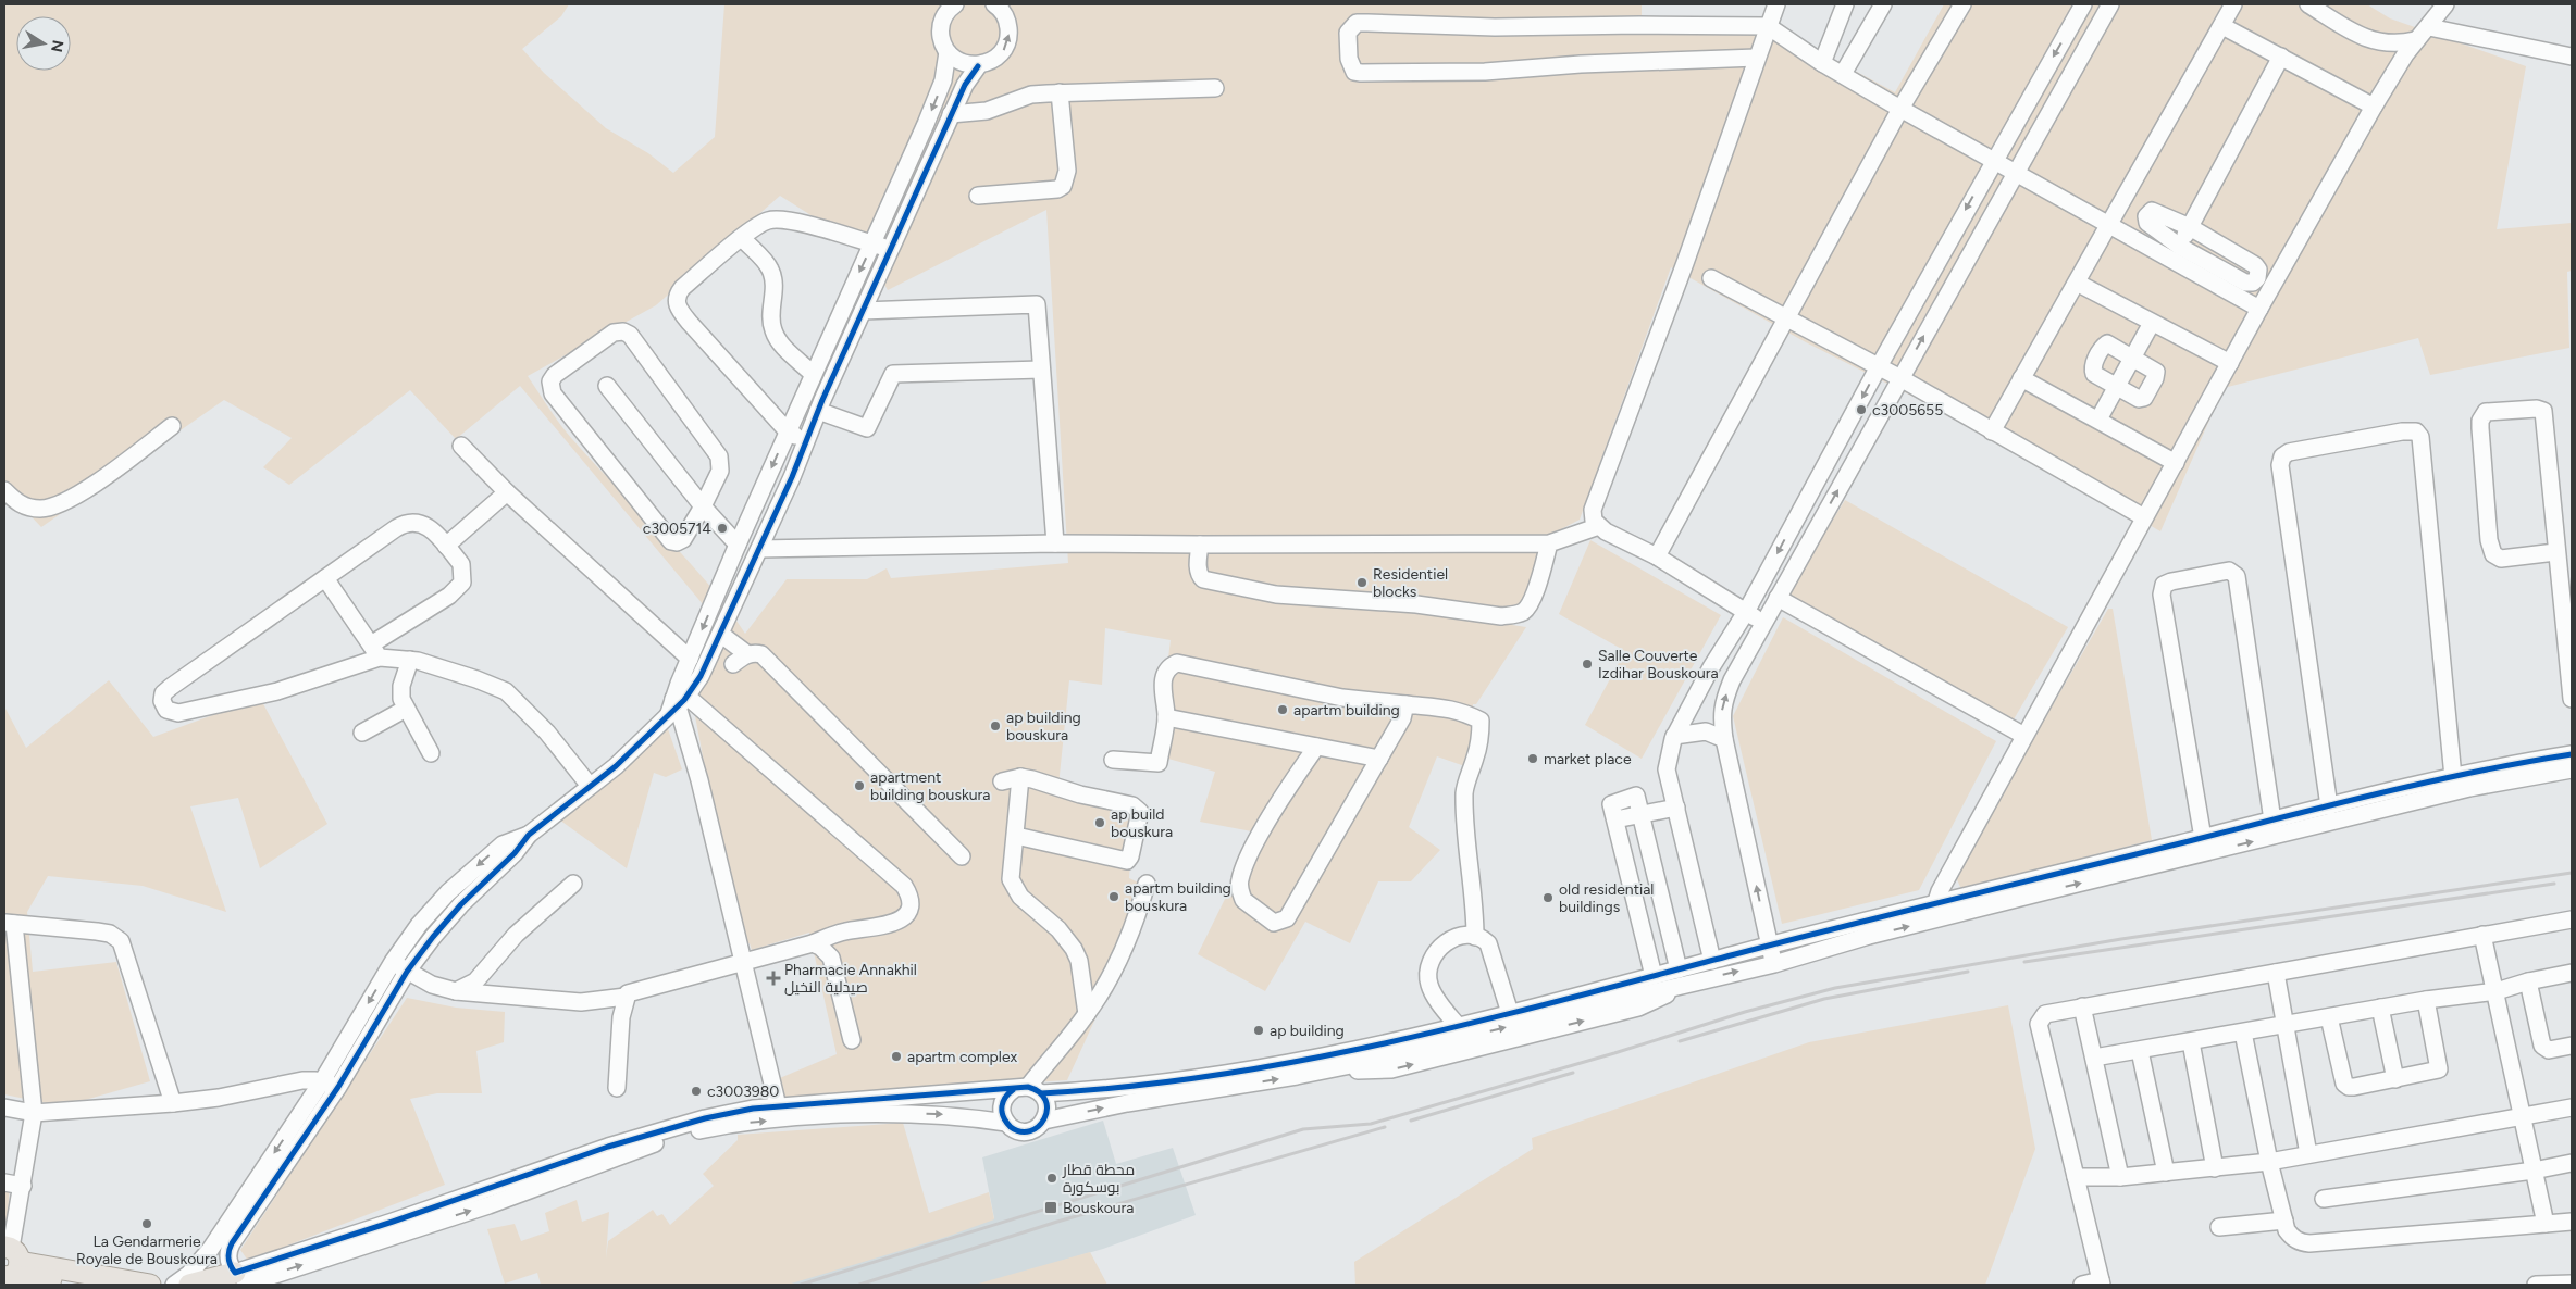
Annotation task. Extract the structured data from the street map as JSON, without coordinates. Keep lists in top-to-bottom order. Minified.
{"places":{"other":["c3005655","c3005714","Residentiel blocks","Salle Couverte Izdihar Bouskoura","apartm building","ap building bouskura","market place","apartment building bouskura","ap build bouskura","apartm building bouskura","old residential buildings","ap building","apartm complex","c3003980","محطة قطار بوسكورة","La Gendarmerie Royale de Bouskoura"],"health":["Pharmacie Annakhil صيدلية النخيل"],"transit":["Bouskoura"]},"north":"right"}
